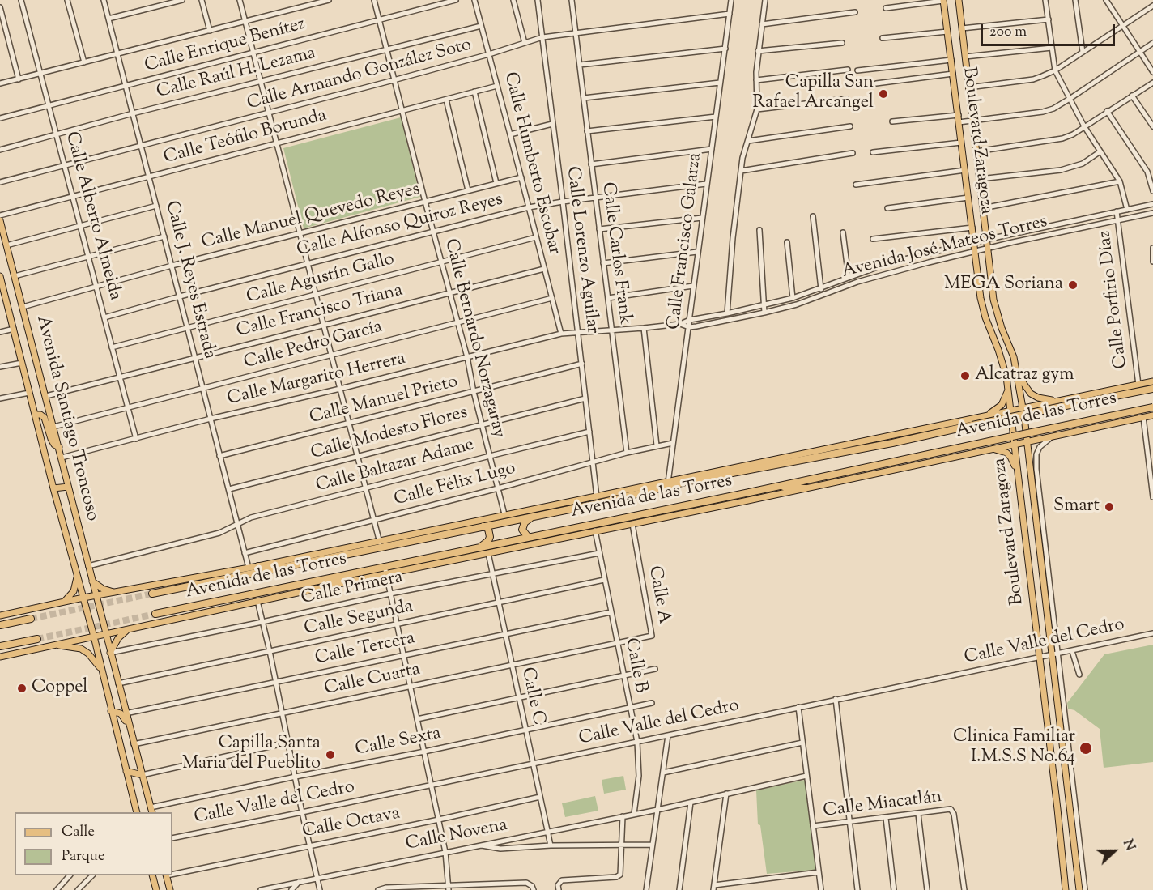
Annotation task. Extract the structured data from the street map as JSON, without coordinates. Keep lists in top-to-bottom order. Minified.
{"streets":{"highway":["Avenida de las Torres"],"main road":["Boulevard Zaragoza","Avenida Santiago Troncoso"],"street":["Calle Enrique Benítez","Calle Raúl H. Lezama","Calle Armando González Soto","Calle Teófilo Borunda","Calle Humberto Escobar","Calle Alberto Almeida","Calle Manuel Quevedo Reyes","Calle Alfonso Quiroz Reyes","Calle Francisco Galarza","Avenida José Mateos Torres","Calle Lorenzo Aguilar","Calle Carlos Frank","Calle Agustín Gallo","Calle J. Reyes Estrada","Calle Porfirio Díaz","Calle Francisco Triana","Calle Bernardo Norzagaray","Calle Pedro García","Calle Margarito Herrera","Calle Manuel Prieto","Calle Modesto Flores","Calle Baltazar Adame","Calle Félix Lugo","Calle Primera","Calle A","Calle Segunda","Calle Valle del Cedro","Calle Tercera","Calle B","Calle Cuarta","Calle C","Calle Sexta","Calle Miacatlán","Calle Octava","Calle Novena"]},"crossings":[["Calle Enrique Benítez","Calle Alberto Almeida"],["Calle Enrique Benítez","Calle J. Reyes Estrada"],["Calle Enrique Benítez","Calle Bernardo Norzagaray"],["Calle Raúl H. Lezama","Calle Humberto Escobar"],["Calle Raúl H. Lezama","Calle Alberto Almeida"],["Calle Raúl H. Lezama","Calle J. Reyes Estrada"],["Calle Raúl H. Lezama","Calle Bernardo Norzagaray"],["Calle Armando González Soto","Calle Humberto Escobar"],["Calle Armando González Soto","Calle Alberto Almeida"],["Calle Armando González Soto","Calle Francisco Galarza"],["Calle Armando González Soto","Calle Lorenzo Aguilar"],["Calle Armando González Soto","Calle Carlos Frank"],["Calle Armando González Soto","Calle J. Reyes Estrada"],["Calle Armando González Soto","Calle Bernardo Norzagaray"],["Calle Teófilo Borunda","Calle Humberto Escobar"],["Calle Teófilo Borunda","Calle Alberto Almeida"],["Calle Teófilo Borunda","Calle J. Reyes Estrada"],["Calle Teófilo Borunda","Calle Bernardo Norzagaray"],["Boulevard Zaragoza","Avenida José Mateos Torres"],["Boulevard Zaragoza","Avenida de las Torres"],["Boulevard Zaragoza","Calle Valle del Cedro"],["Calle Humberto Escobar","Calle Manuel Quevedo Reyes"],["Calle Humberto Escobar","Calle Alfonso Quiroz Reyes"],["Calle Humberto Escobar","Calle Agustín Gallo"],["Calle Humberto Escobar","Calle Francisco Triana"],["Calle Humberto Escobar","Calle Pedro García"],["Calle Humberto Escobar","Calle Margarito Herrera"],["Calle Alberto Almeida","Calle Manuel Quevedo Reyes"],["Calle Alberto Almeida","Calle Alfonso Quiroz Reyes"],["Calle Alberto Almeida","Calle Agustín Gallo"],["Calle Alberto Almeida","Calle Francisco Triana"],["Calle Alberto Almeida","Calle Pedro García"],["Calle Alberto Almeida","Calle Margarito Herrera"],["Calle Manuel Quevedo Reyes","Calle J. Reyes Estrada"],["Calle Manuel Quevedo Reyes","Calle Bernardo Norzagaray"],["Calle Manuel Quevedo Reyes","Avenida Santiago Troncoso"],["Calle Alfonso Quiroz Reyes","Calle Francisco Galarza"],["Calle Alfonso Quiroz Reyes","Calle Lorenzo Aguilar"],["Calle Alfonso Quiroz Reyes","Calle Carlos Frank"],["Calle Alfonso Quiroz Reyes","Calle J. Reyes Estrada"],["Calle Alfonso Quiroz Reyes","Calle Bernardo Norzagaray"],["Calle Francisco Galarza","Avenida José Mateos Torres"],["Calle Francisco Galarza","Avenida de las Torres"],["Calle Francisco Galarza","Calle Félix Lugo"],["Avenida José Mateos Torres","Calle Porfirio Díaz"],["Avenida José Mateos Torres","Calle Margarito Herrera"],["Calle Lorenzo Aguilar","Calle Margarito Herrera"],["Calle Lorenzo Aguilar","Calle Manuel Prieto"],["Calle Lorenzo Aguilar","Avenida de las Torres"],["Calle Lorenzo Aguilar","Calle Modesto Flores"],["Calle Lorenzo Aguilar","Calle Baltazar Adame"],["Calle Lorenzo Aguilar","Calle Félix Lugo"],["Calle Carlos Frank","Calle Margarito Herrera"],["Calle Carlos Frank","Calle Félix Lugo"],["Calle Agustín Gallo","Calle J. Reyes Estrada"],["Calle Agustín Gallo","Calle Bernardo Norzagaray"],["Calle J. Reyes Estrada","Calle Francisco Triana"],["Calle J. Reyes Estrada","Calle Pedro García"],["Calle J. Reyes Estrada","Calle Margarito Herrera"],["Calle J. Reyes Estrada","Calle Manuel Prieto"],["Calle J. Reyes Estrada","Avenida de las Torres"],["Calle J. Reyes Estrada","Calle Modesto Flores"],["Calle J. Reyes Estrada","Calle Baltazar Adame"],["Calle J. Reyes Estrada","Calle Félix Lugo"],["Calle Francisco Triana","Calle Bernardo Norzagaray"],["Calle Francisco Triana","Avenida Santiago Troncoso"],["Calle Bernardo Norzagaray","Calle Pedro García"],["Calle Bernardo Norzagaray","Calle Margarito Herrera"],["Calle Bernardo Norzagaray","Calle Manuel Prieto"],["Calle Bernardo Norzagaray","Avenida de las Torres"],["Calle Bernardo Norzagaray","Calle Modesto Flores"],["Calle Bernardo Norzagaray","Calle Baltazar Adame"],["Calle Bernardo Norzagaray","Calle Félix Lugo"],["Calle Pedro García","Avenida Santiago Troncoso"],["Calle Margarito Herrera","Avenida Santiago Troncoso"],["Avenida de las Torres","Avenida Santiago Troncoso"],["Avenida de las Torres","Calle A"],["Avenida de las Torres","Calle B"],["Avenida de las Torres","Calle C"],["Avenida Santiago Troncoso","Calle Baltazar Adame"],["Avenida Santiago Troncoso","Calle Primera"],["Avenida Santiago Troncoso","Calle Segunda"],["Avenida Santiago Troncoso","Calle Tercera"],["Avenida Santiago Troncoso","Calle Cuarta"],["Avenida Santiago Troncoso","Calle Sexta"],["Calle Primera","Calle B"],["Calle Primera","Calle C"],["Calle A","Calle B"],["Calle A","Calle Cuarta"],["Calle Segunda","Calle B"],["Calle Segunda","Calle C"],["Calle Valle del Cedro","Calle B"],["Calle Valle del Cedro","Calle C"],["Calle Tercera","Calle B"],["Calle Tercera","Calle C"],["Calle B","Calle Cuarta"],["Calle B","Calle Sexta"],["Calle B","Calle Novena"],["Calle Cuarta","Calle C"],["Calle C","Calle Sexta"],["Calle C","Calle Octava"],["Calle C","Calle Novena"]],"places":["Capilla San Rafael Arcangel","MEGA Soriana","Alcatraz gym","Smart","Coppel","Clinica Familiar I.M.S.S No.64","Capilla Santa Maria del Pueblito"],"legend":["Calle","Parque"],"scale_bar":"200 m","north":"right"}
